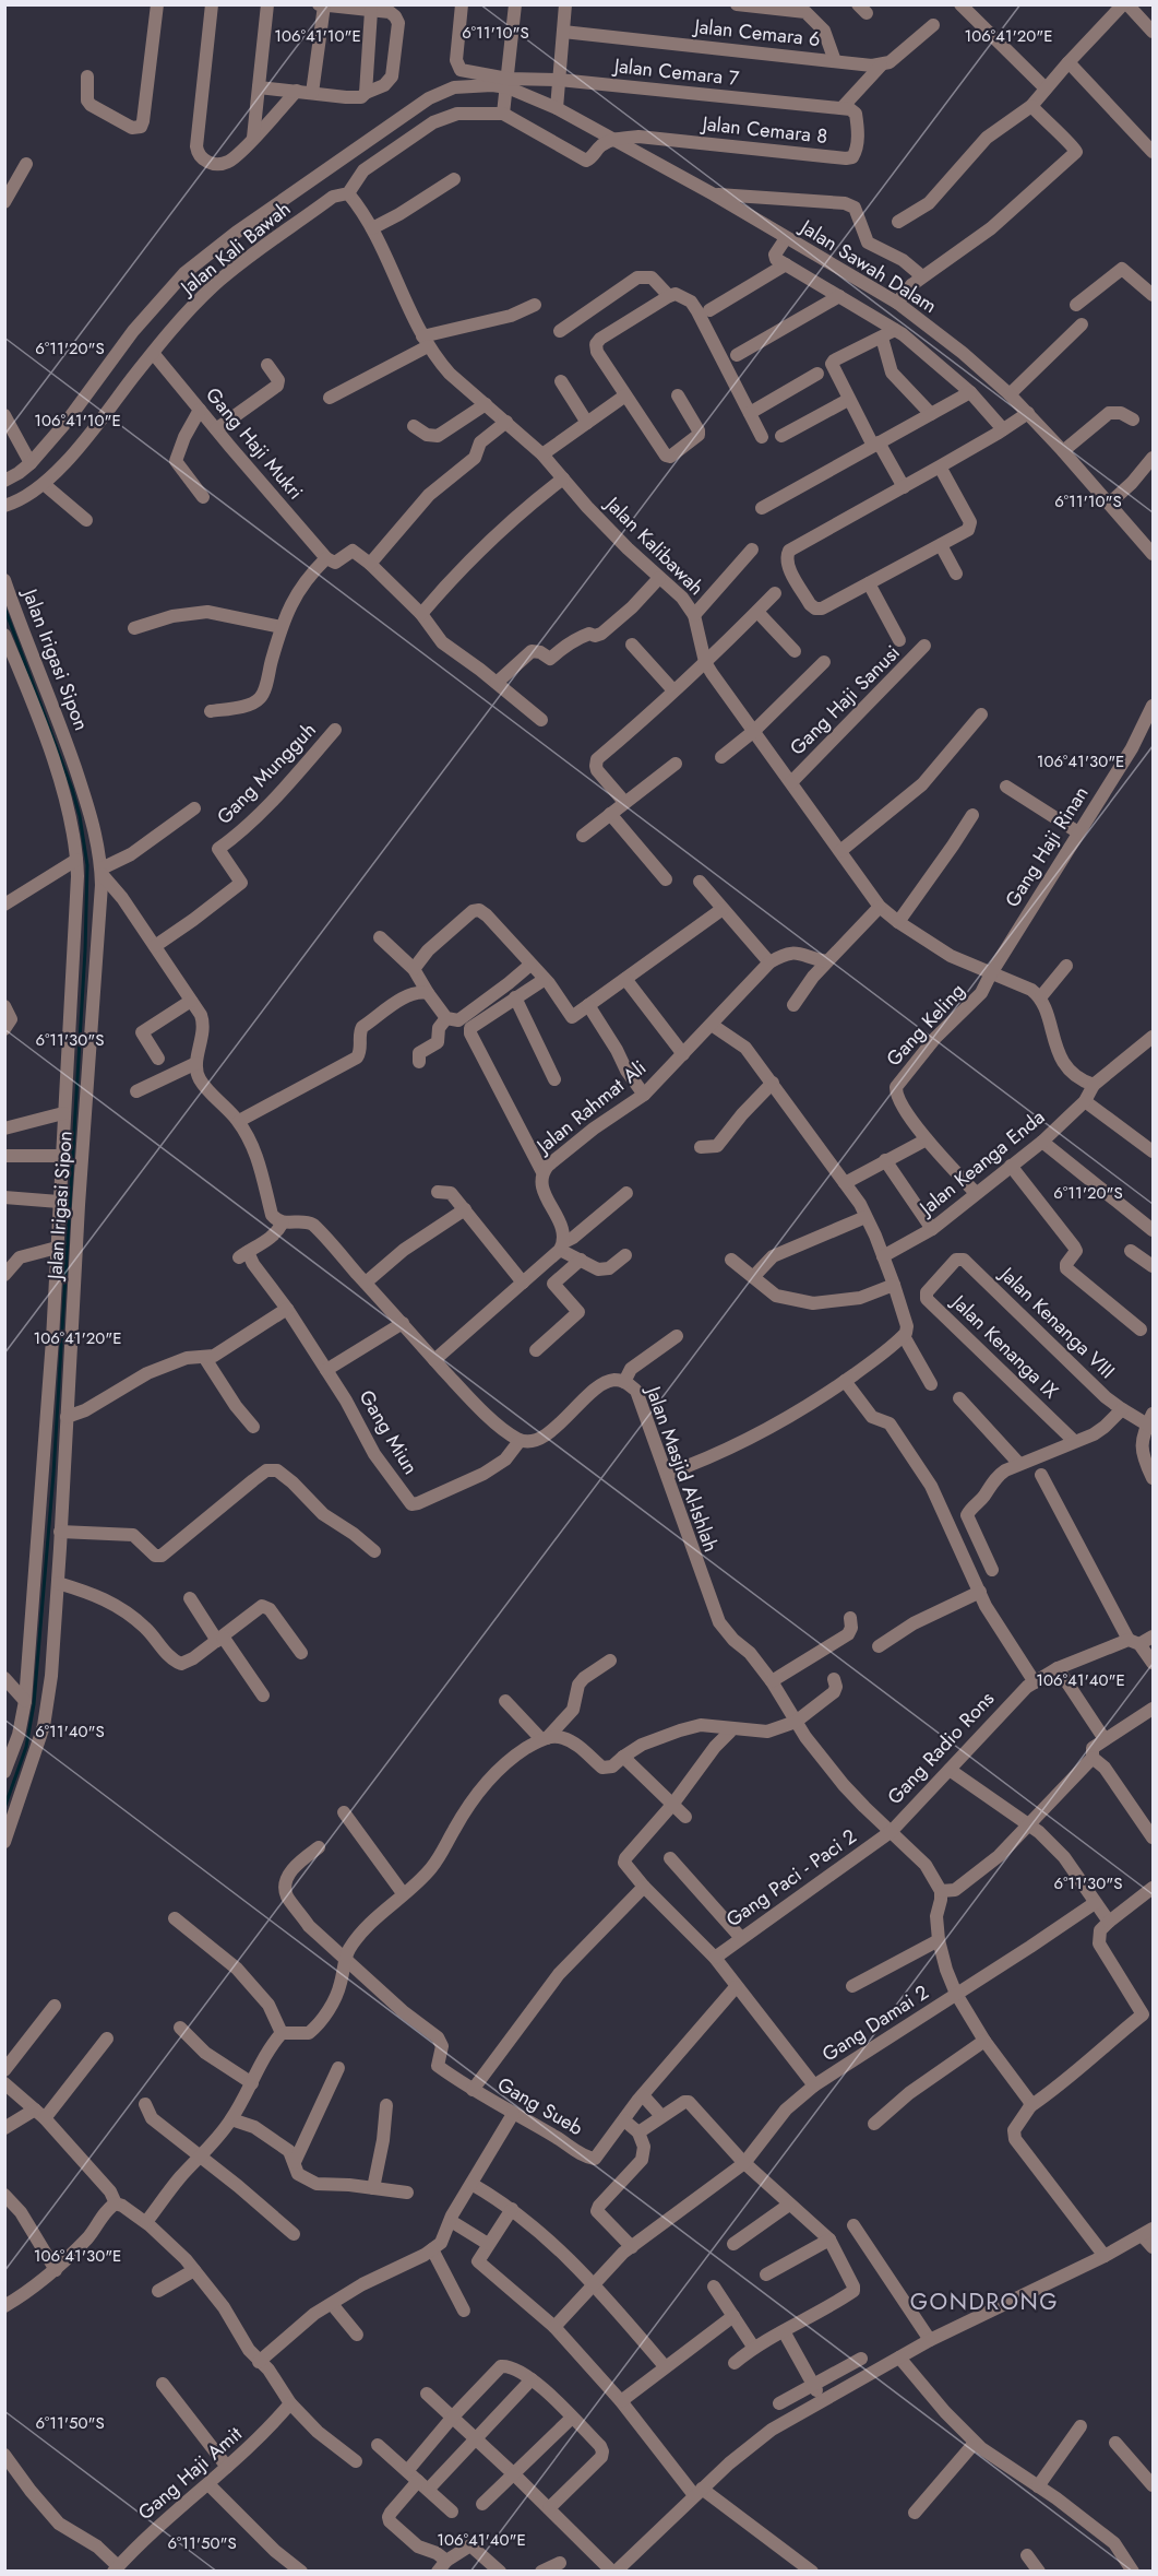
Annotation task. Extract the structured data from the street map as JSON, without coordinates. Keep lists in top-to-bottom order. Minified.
{"streets":{"street":["Jalan Cemara 6","Jalan Cemara 7","Jalan Cemara 8","Jalan Kali Bawah","Jalan Sawah Dalam","Gang Haji Mukri","Jalan Kalibawah","Jalan Irigasi Sipon","Gang Haji Sanusi","Gang Mungguh","Gang Haji Rinan","Gang Keling","Jalan Rahmat Ali","Jalan Keanga Enda","Jalan Kenanga VIII","Jalan Kenanga IX","Gang Miun","Jalan Masjid Al-Ishlah","Gang Radio Rons","Gang Paci - Paci 2","Gang Damai 2","Gang Sueb","Gang Haji Amit"]},"crossings":[["Jalan Cemara 7","Jalan Cemara 8"],["Jalan Cemara 7","Jalan Kali Bawah"],["Jalan Cemara 7","Jalan Sawah Dalam"],["Jalan Cemara 8","Jalan Sawah Dalam"],["Jalan Kali Bawah","Jalan Sawah Dalam"],["Jalan Kali Bawah","Gang Haji Mukri"],["Jalan Kali Bawah","Jalan Kalibawah"],["Jalan Kalibawah","Gang Haji Sanusi"],["Jalan Kalibawah","Gang Haji Rinan"],["Jalan Kalibawah","Gang Keling"],["Gang Haji Rinan","Gang Keling"],["Gang Keling","Jalan Keanga Enda"],["Jalan Kenanga VIII","Jalan Kenanga IX"],["Gang Miun","Jalan Masjid Al-Ishlah"],["Jalan Masjid Al-Ishlah","Gang Radio Rons"],["Jalan Masjid Al-Ishlah","Gang Paci - Paci 2"],["Gang Radio Rons","Gang Paci - Paci 2"]],"districts":["GONDRONG"],"coordinates":["6°11'10\"S","106°41'10\"E","106°41'20\"E","6°11'20\"S","106°41'30\"E","6°11'30\"S","106°41'40\"E","6°11'40\"S","6°11'50\"S"]}
